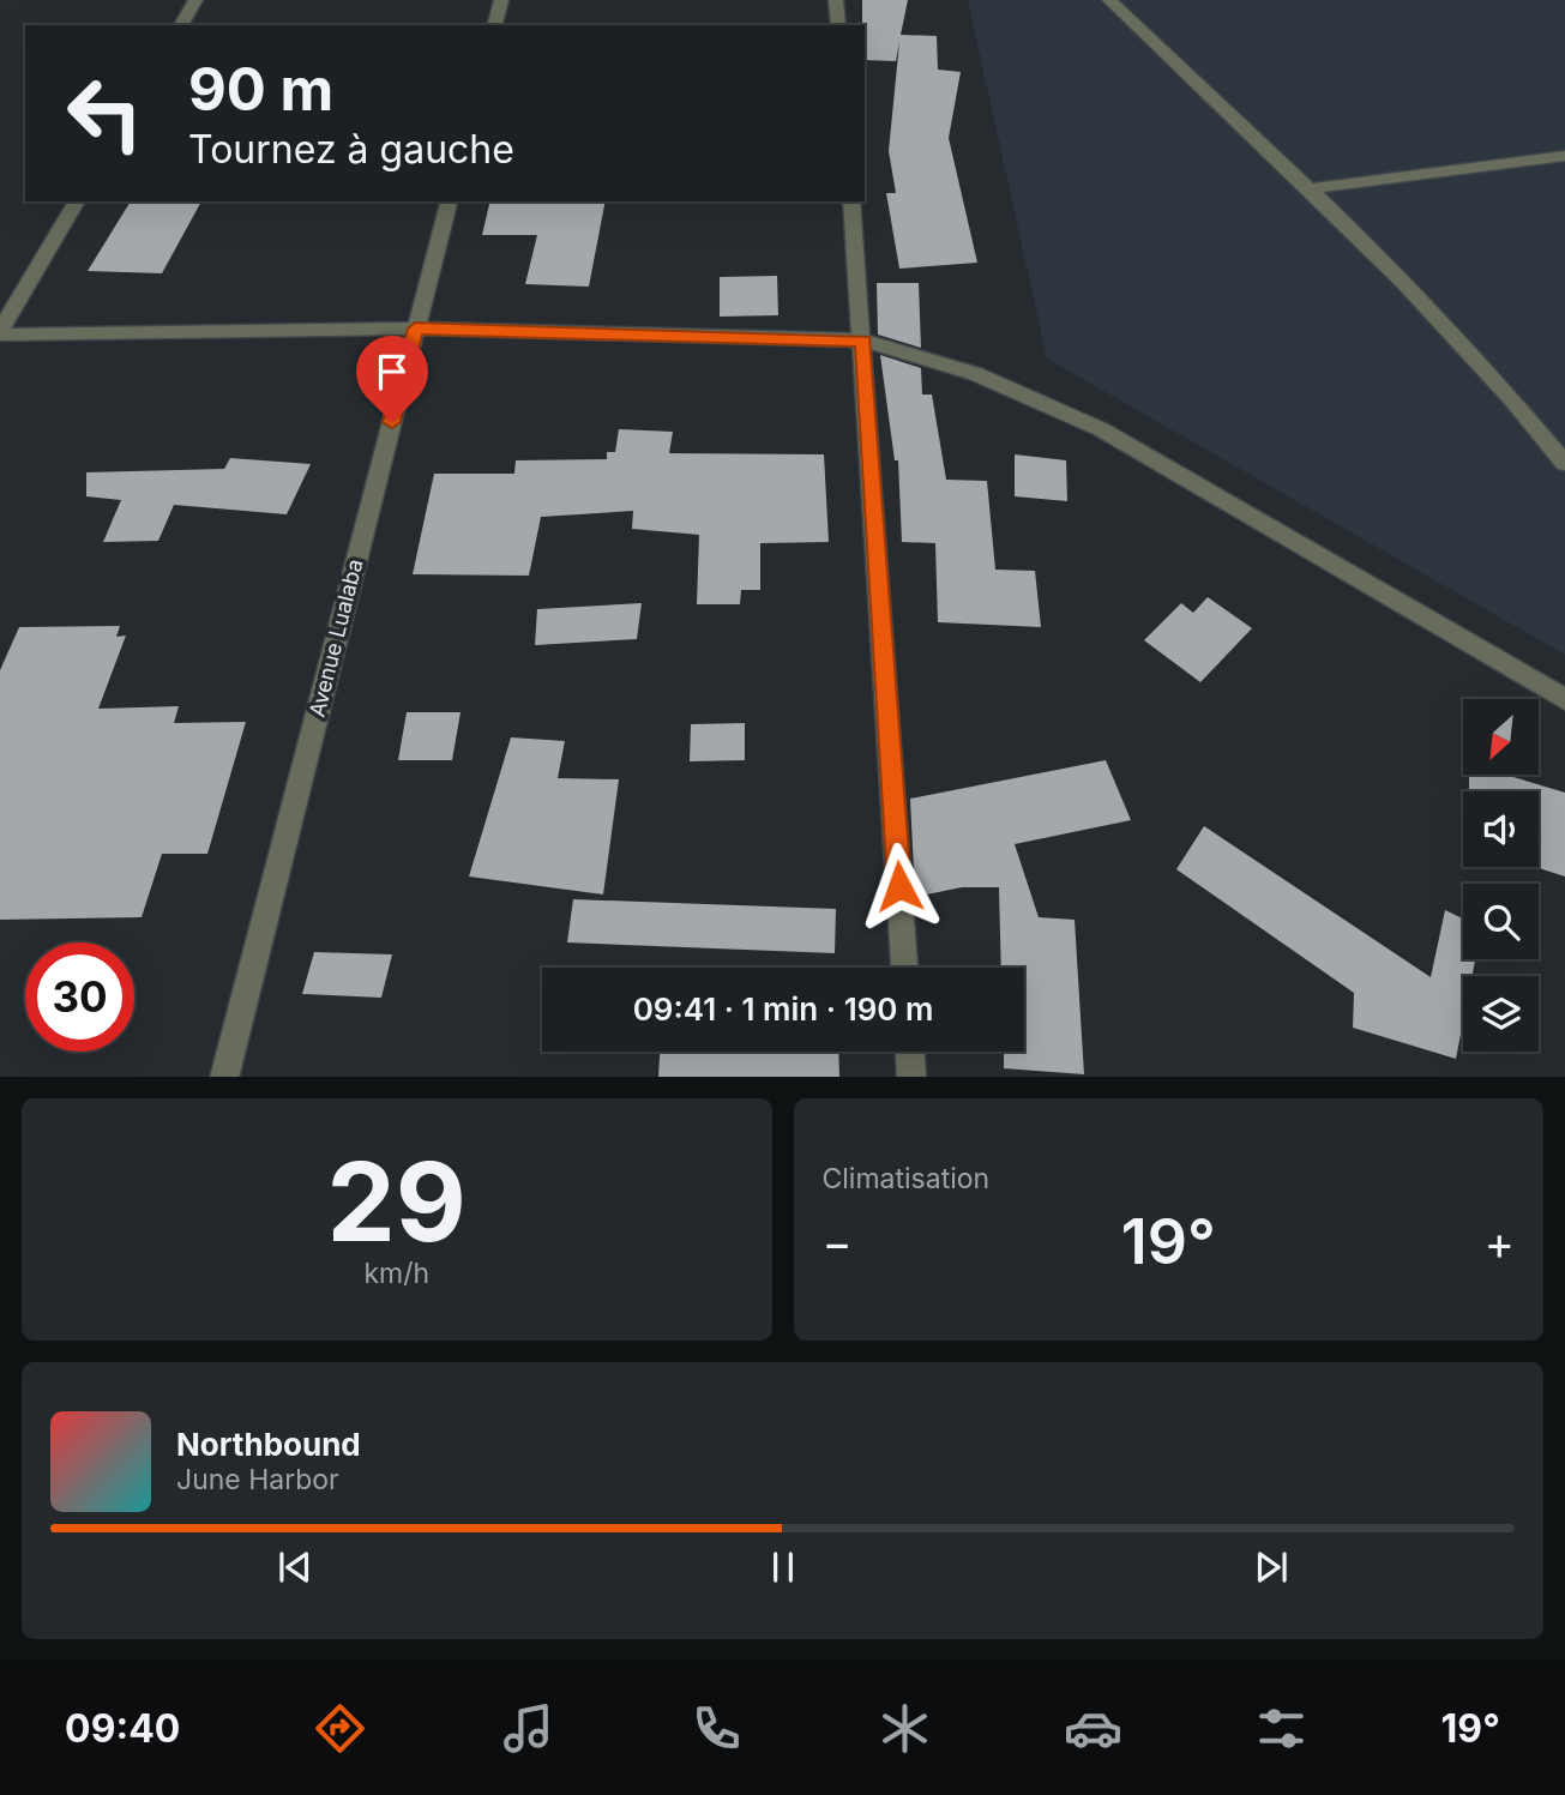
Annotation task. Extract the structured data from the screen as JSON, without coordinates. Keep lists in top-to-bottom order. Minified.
{"streets":{"street":["Avenue Lualaba"]},"north":"bottom left","page":{"turn":["90 m","Tournez à gauche"],"limit":"30","trip":"09:41 · 1 min · 190 m","tile":[["29","km/h"],"Climatisation"],"heat":["−","19°","+"],"song":["Northbound","June Harbor"],"tabs":["09:40","19°"]}}
